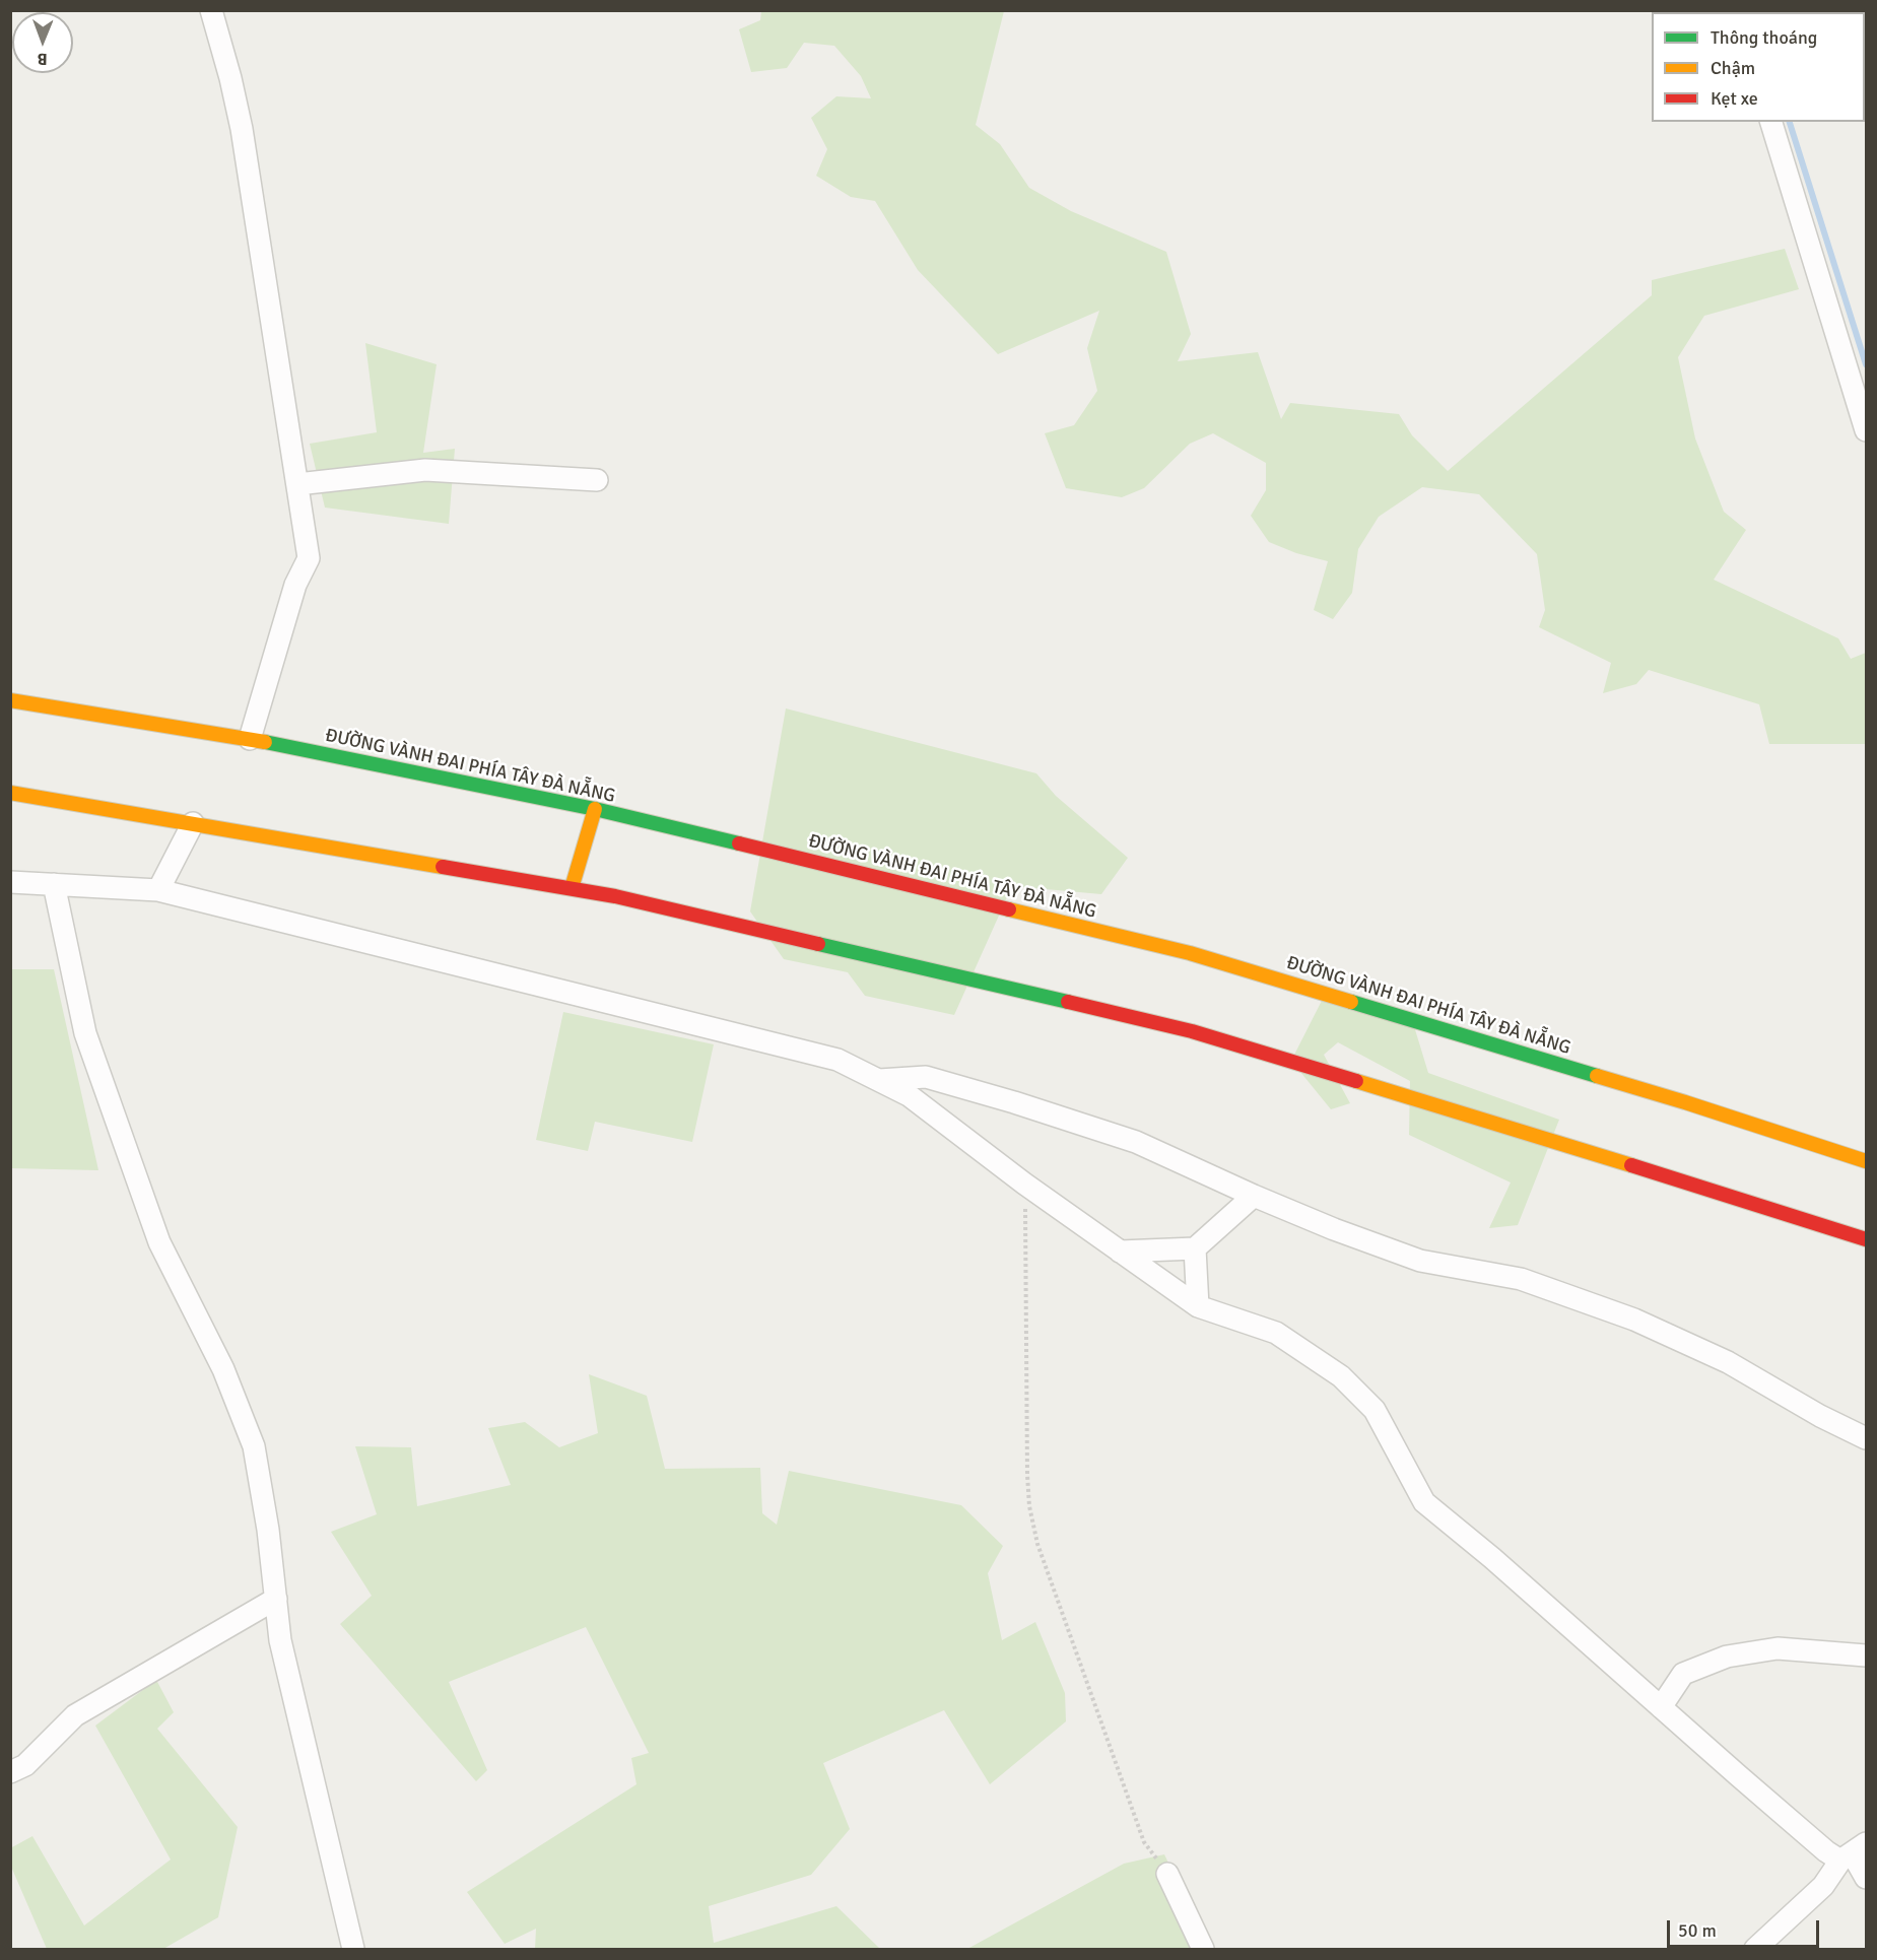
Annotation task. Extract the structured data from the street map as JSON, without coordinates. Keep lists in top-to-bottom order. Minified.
{"streets":{"main road":["ĐƯỜNG VÀNH ĐAI PHÍA TÂY ĐÀ NẴNG"]},"legend":["Thông thoáng","Chậm","Kẹt xe"],"scale_bar":"50 m","north":"bottom"}
